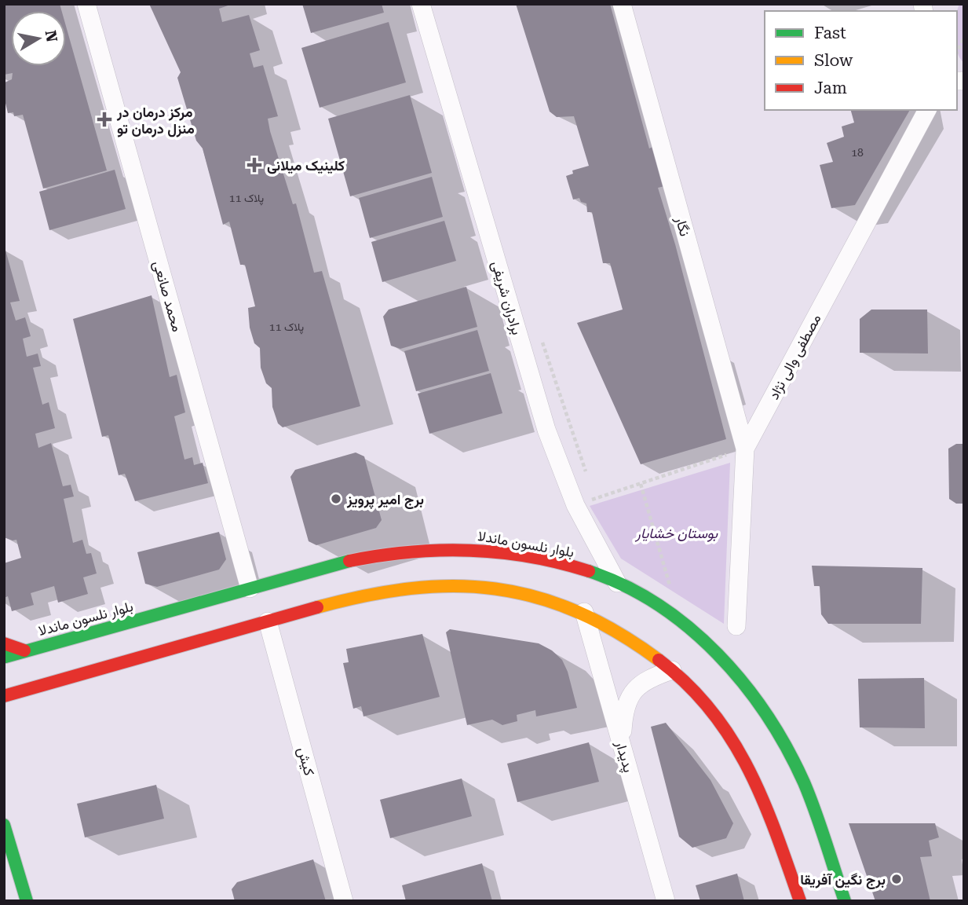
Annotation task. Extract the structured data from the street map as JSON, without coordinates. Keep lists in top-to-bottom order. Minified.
{"streets":{"main road":["بلوار نلسون ماندلا"],"street":["نگار","محمد صانعی","برادران شریفی","مصطفی والی نژاد","پدیدار","کیش"]},"crossings":[["نگار","مصطفی والی نژاد"],["محمد صانعی","بلوار نلسون ماندلا"],["برادران شریفی","بلوار نلسون ماندلا"]],"parks":["بوستان خشایار"],"places":{"health":["مرکز درمان در منزل درمان تو","کلینیک میلانی"],"other":["برج امیر پرویز","برج نگین آفریقا"]},"house_numbers":["18","پلاک 11","پلاک 11"],"legend":["Fast","Slow","Jam"],"north":"right"}
